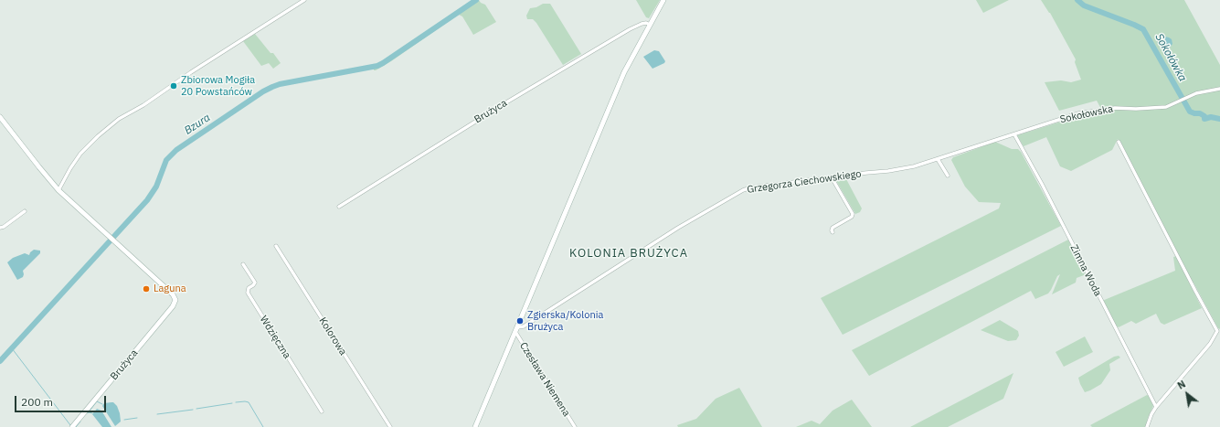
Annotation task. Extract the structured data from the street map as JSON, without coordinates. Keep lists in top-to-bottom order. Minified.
{"streets":{"main road":["Brużyca"],"street":["Sokołowska","Grzegorza Ciechowskiego","Zimna Woda","Kolorowa","Wdzięczna","Czesława Niemena"]},"crossings":[["Sokołowska","Grzegorza Ciechowskiego"],["Sokołowska","Zimna Woda"],["Grzegorza Ciechowskiego","Zimna Woda"],["Grzegorza Ciechowskiego","Czesława Niemena"]],"districts":["KOLONIA BRUŻYCA"],"water":["Sokołówka","Bzura"],"places":["Zbiorowa Mogiła 20 Powstańców","Laguna","Zgierska/Kolonia Brużyca"],"scale_bar":"200 m","north":"top left"}
